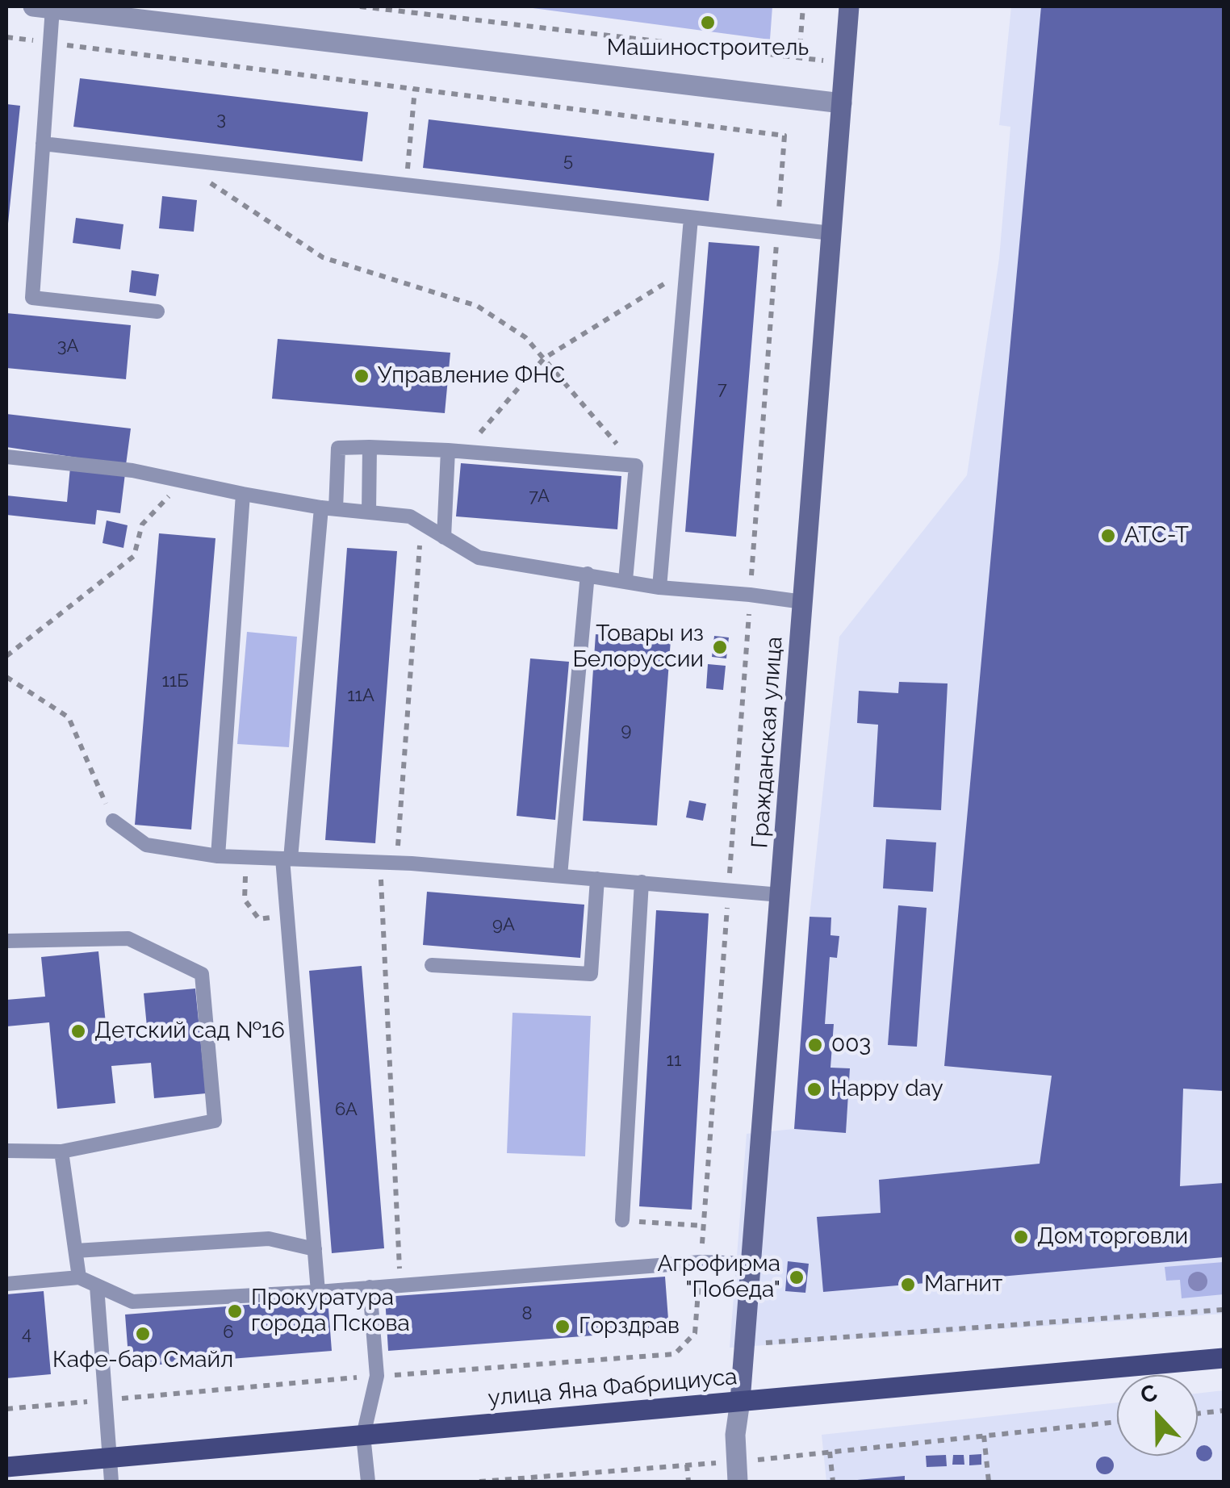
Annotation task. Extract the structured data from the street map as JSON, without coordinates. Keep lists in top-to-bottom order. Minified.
{"streets":{"main road":["улица Яна Фабрициуса"],"street":["Гражданская улица"]},"crossings":[["Гражданская улица","улица Яна Фабрициуса"]],"places":["Машиностроитель","Управление ФНС","ATC-T","Товары из Белоруссии","Детский сад №16","003","Happy day","Дом торговли","Агрофирма \"Победа\"","Магнит","Прокуратура города Пскова","Горздрав","Кафе-бар Смайл"],"house_numbers":["3","5","3А","7","7А","11Б","11А","9","9А","11","6А","8","6","4"],"north":"top"}
